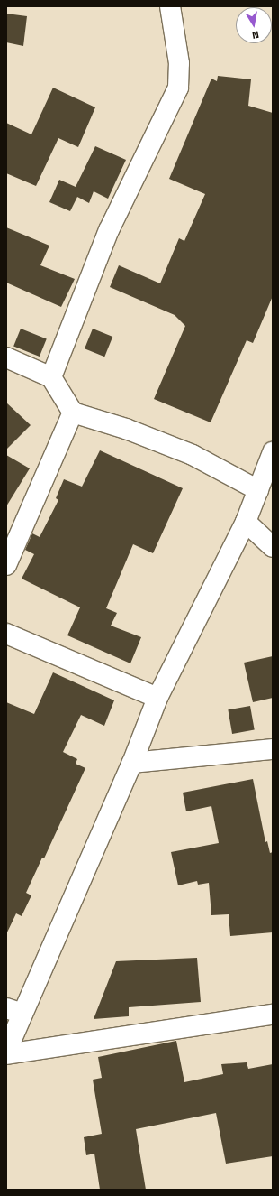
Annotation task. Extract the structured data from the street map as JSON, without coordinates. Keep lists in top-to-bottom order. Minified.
{"north":"bottom"}
